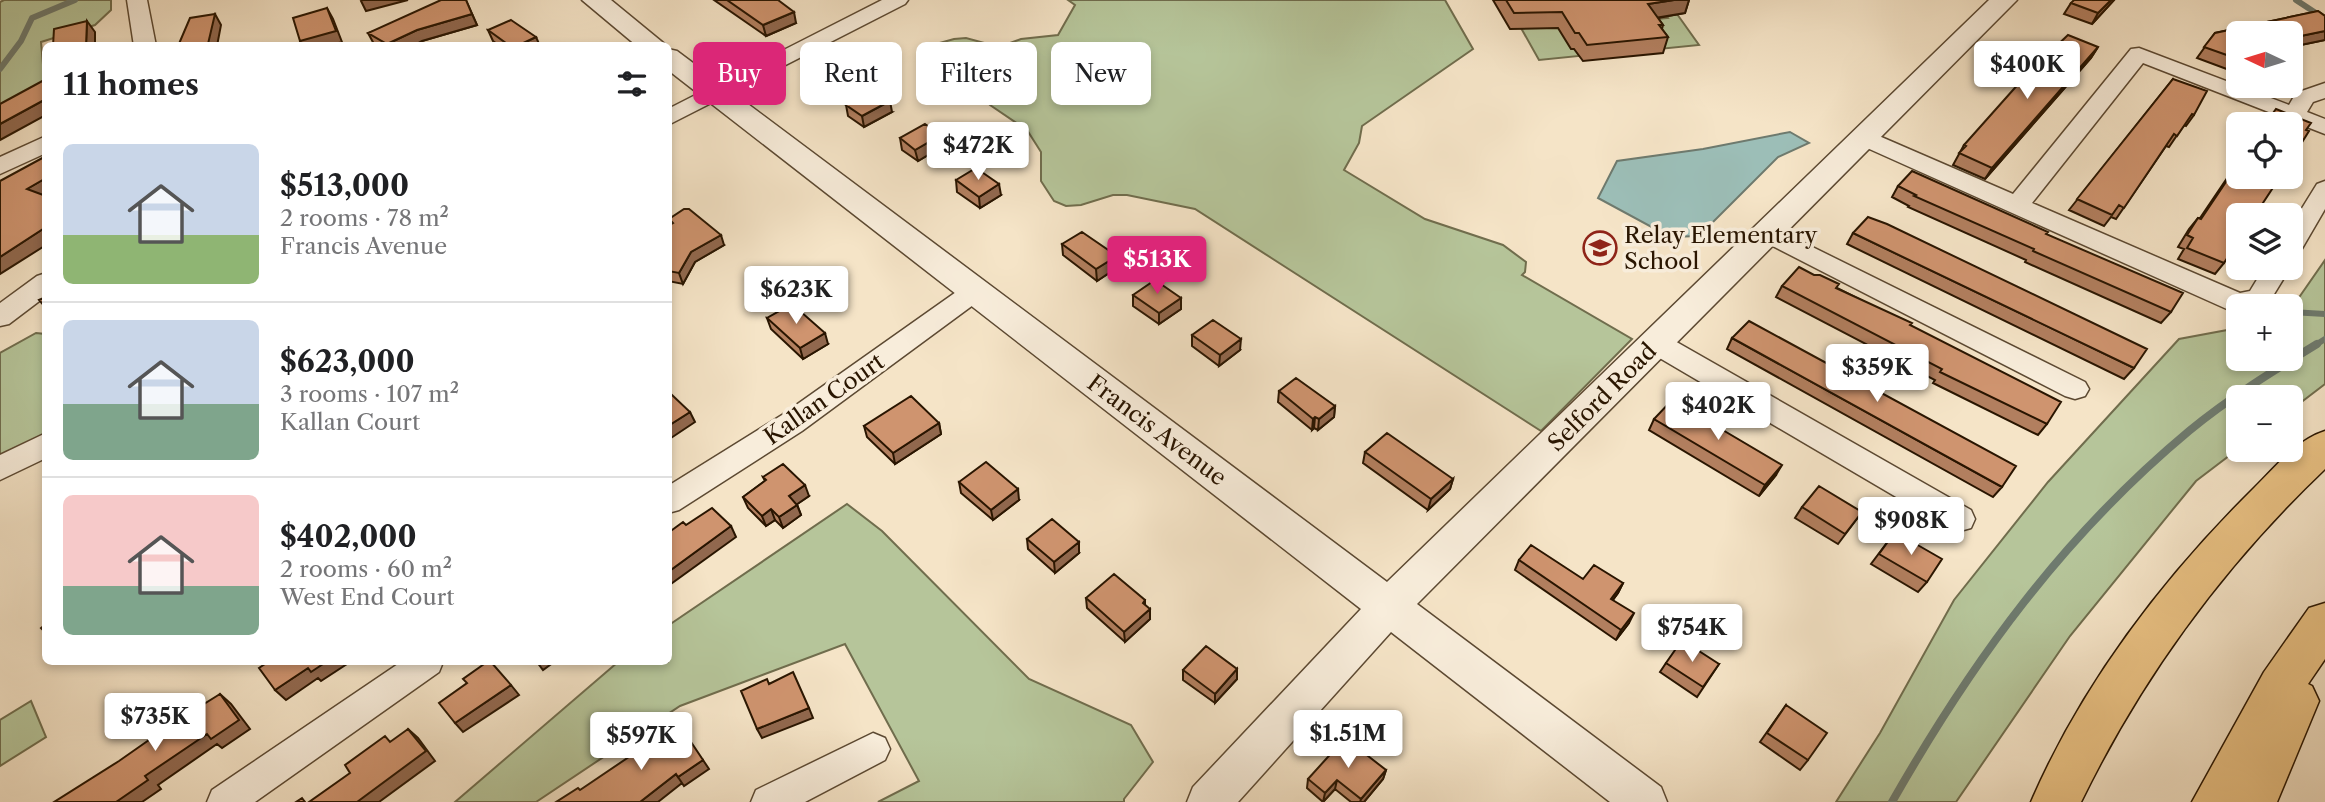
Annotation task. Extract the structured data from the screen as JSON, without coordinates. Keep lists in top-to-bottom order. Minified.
{"streets":{"street":["Selford Road","Kallan Court","Francis Avenue"]},"crossings":[["Selford Road","Francis Avenue"],["Kallan Court","Francis Avenue"]],"places":{"school or university":["Relay Elementary School"]},"north":"left","page":{"map_buttons":["+","−"],"price":["$400K","$472K","$513K","$623K","$359K","$402K","$908K","$754K","$735K","$1.51M","$597K"],"chip":["Buy","Rent","Filters","New"],"heading":"11 homes","list":[{"name":"$513,000","note":"2 rooms · 78 m² · Francis Avenue"},{"name":"$623,000","note":"3 rooms · 107 m² · Kallan Court"},{"name":"$402,000","note":"2 rooms · 60 m² · West End Court"}]}}
